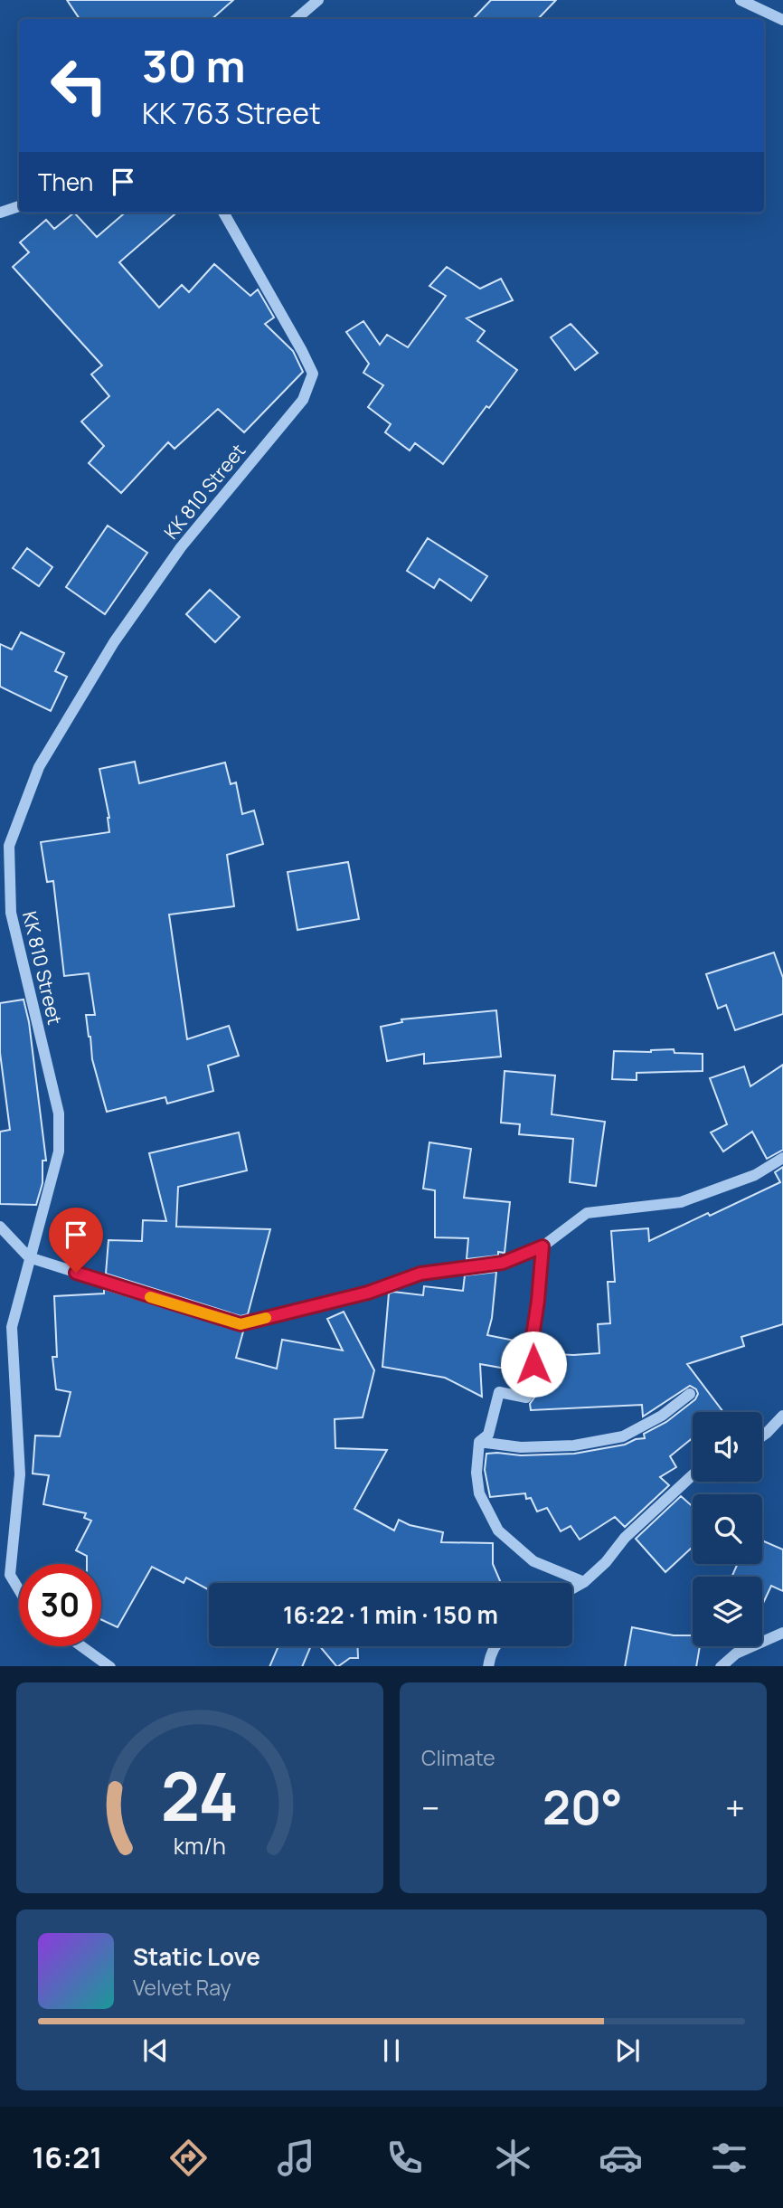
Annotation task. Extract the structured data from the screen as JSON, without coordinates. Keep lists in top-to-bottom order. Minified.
{"streets":{"street":["KK 810 Street"]},"page":{"turn":["30 m","KK 763 Street"],"then":"Then","limit":"30","trip":"16:22 · 1 min · 150 m","tile":"Climate","heat":["−","20°","+"],"song":["Static Love","Velvet Ray"],"tabs":"16:21","gauge":["24","km/h"]}}
